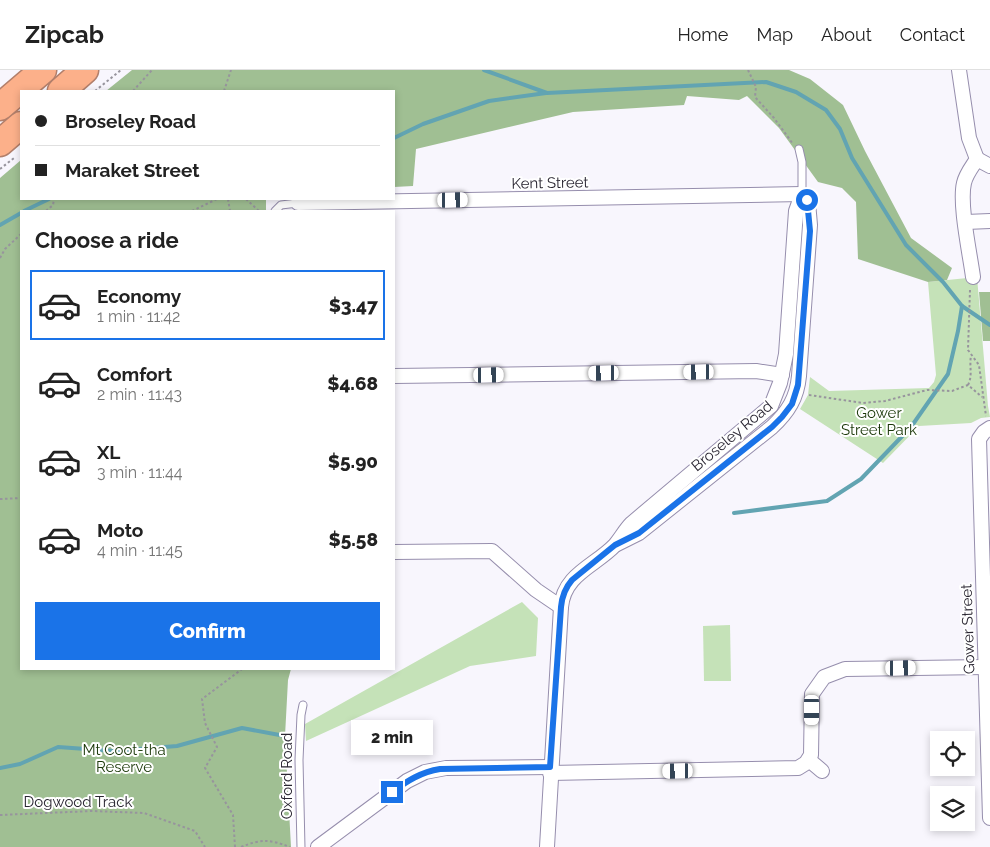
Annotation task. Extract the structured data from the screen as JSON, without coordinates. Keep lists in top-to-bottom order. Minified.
{"streets":{"street":["Kent Street","Broseley Road","Gower Street"],"lane":["Oxford Road"],"path":["Dogwood Track"]},"crossings":[["Kent Street","Broseley Road"]],"parks":["Gower Street Park","Mt Coot-tha Reserve"],"page":{"header":"Zipcab","nav":["Home","Map","About","Contact"],"banner":["Broseley Road","Maraket Street"],"heading":"Choose a ride","list":[{"name":"Economy","note":"1 min · 11:42","value":"$3.47"},{"name":"Comfort","note":"2 min · 11:43","value":"$4.68"},{"name":"XL","note":"3 min · 11:44","value":"$5.90"},{"name":"Moto","note":"4 min · 11:45","value":"$5.58"}],"buttons":"Confirm","bubble":"2 min"}}
